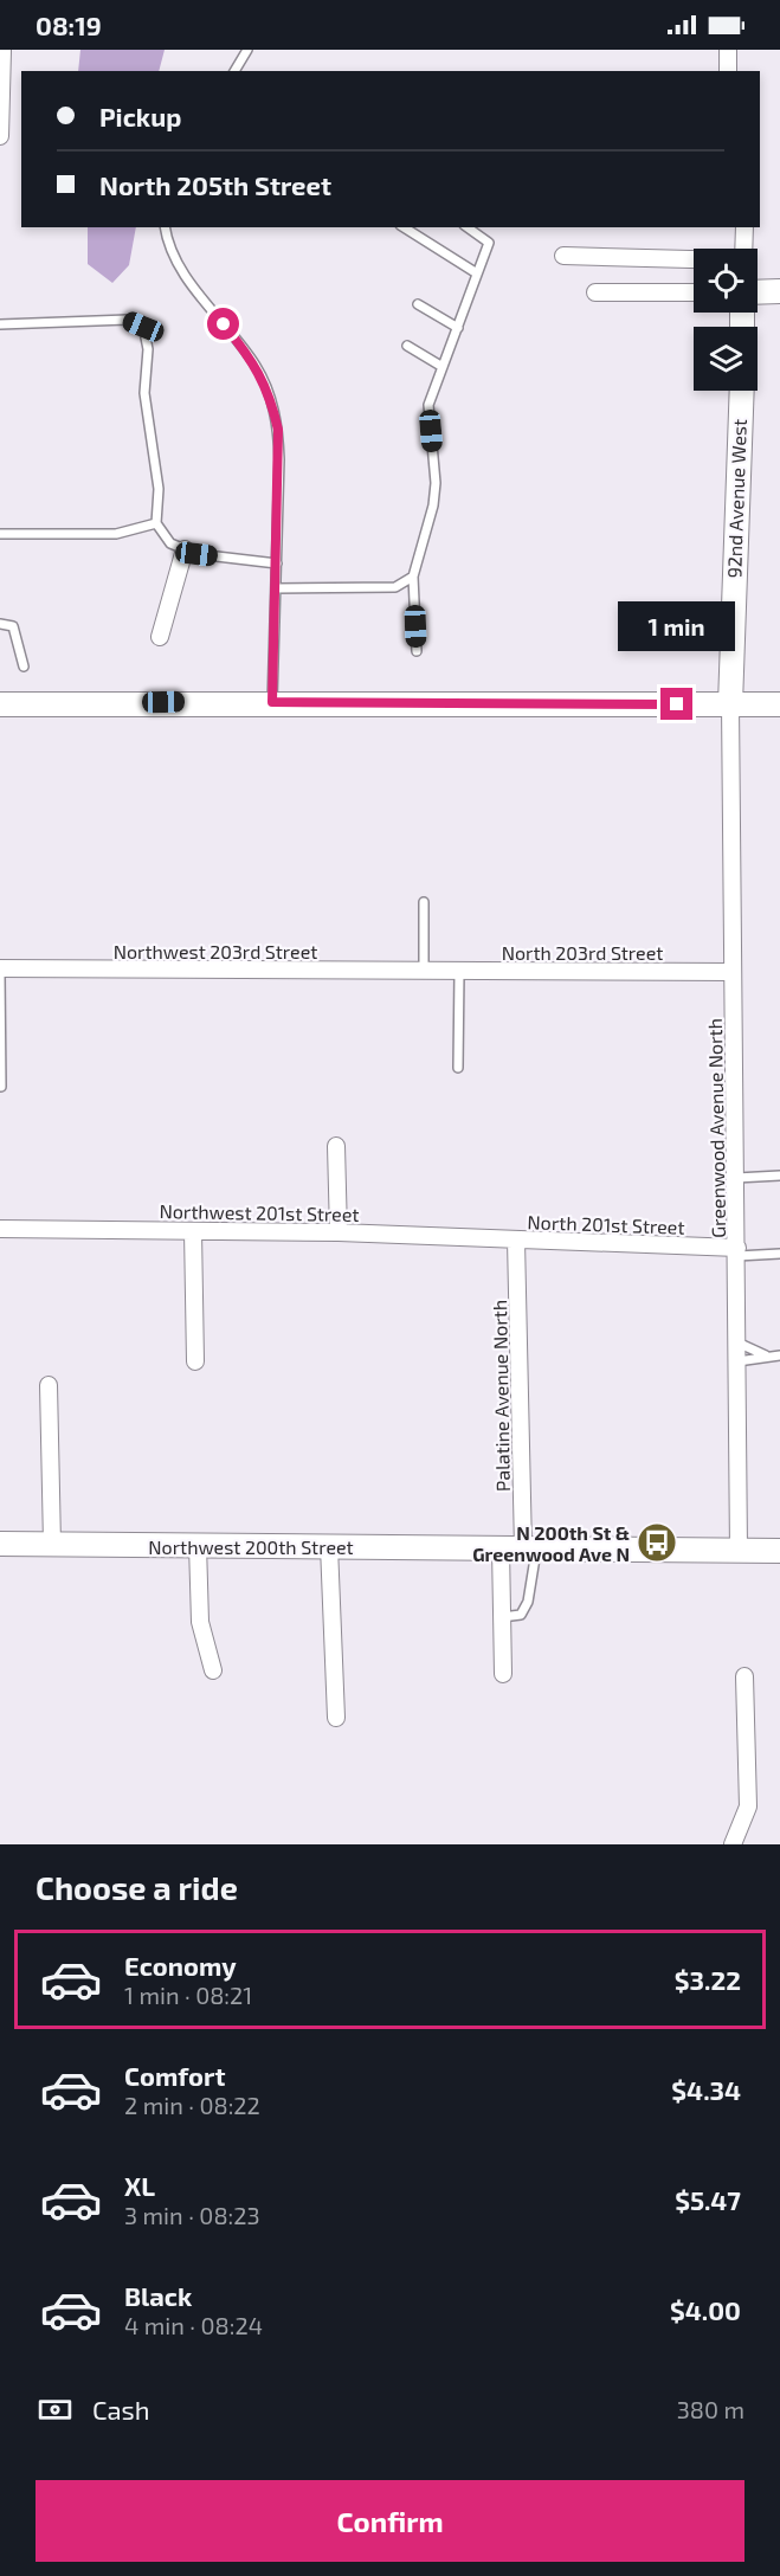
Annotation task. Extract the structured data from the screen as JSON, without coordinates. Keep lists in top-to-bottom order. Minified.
{"streets":{"street":["92nd Avenue West","Northwest 203rd Street","North 203rd Street","Greenwood Avenue North","Northwest 201st Street","North 201st Street","Palatine Avenue North","Northwest 200th Street"]},"crossings":[["92nd Avenue West","Greenwood Avenue North"],["Northwest 203rd Street","North 203rd Street"],["North 203rd Street","Greenwood Avenue North"],["Greenwood Avenue North","North 201st Street"],["Greenwood Avenue North","Northwest 200th Street"],["Northwest 201st Street","North 201st Street"],["Northwest 201st Street","Palatine Avenue North"],["North 201st Street","Palatine Avenue North"],["Palatine Avenue North","Northwest 200th Street"]],"places":{"bus stop":["N 200th St & Greenwood Ave N"]},"page":{"status":"08:19","banner":["Pickup","North 205th Street"],"bubble":"1 min","heading":"Choose a ride","list":[{"name":"Economy","note":"1 min · 08:21","value":"$3.22"},{"name":"Comfort","note":"2 min · 08:22","value":"$4.34"},{"name":"XL","note":"3 min · 08:23","value":"$5.47"},{"name":"Black","note":"4 min · 08:24","value":"$4.00"}],"pay":["Cash","380 m"],"buttons":"Confirm"}}
